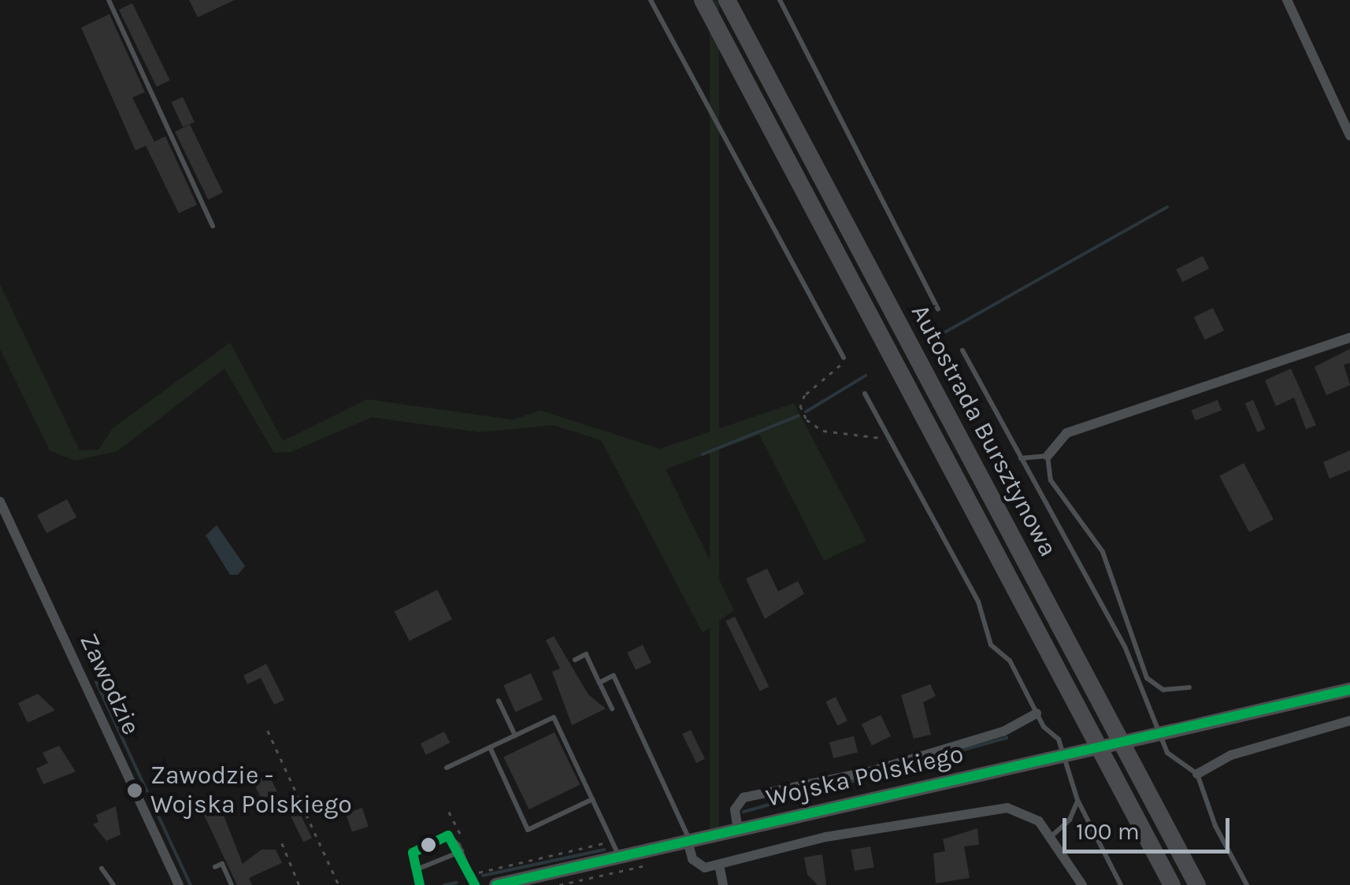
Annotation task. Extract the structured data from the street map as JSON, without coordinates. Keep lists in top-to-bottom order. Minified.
{"streets":{"highway":["Autostrada Bursztynowa"],"main road":["Wojska Polskiego"],"street":["Zawodzie"]},"places":["Zawodzie - Wojska Polskiego"],"scale_bar":"100 m"}
